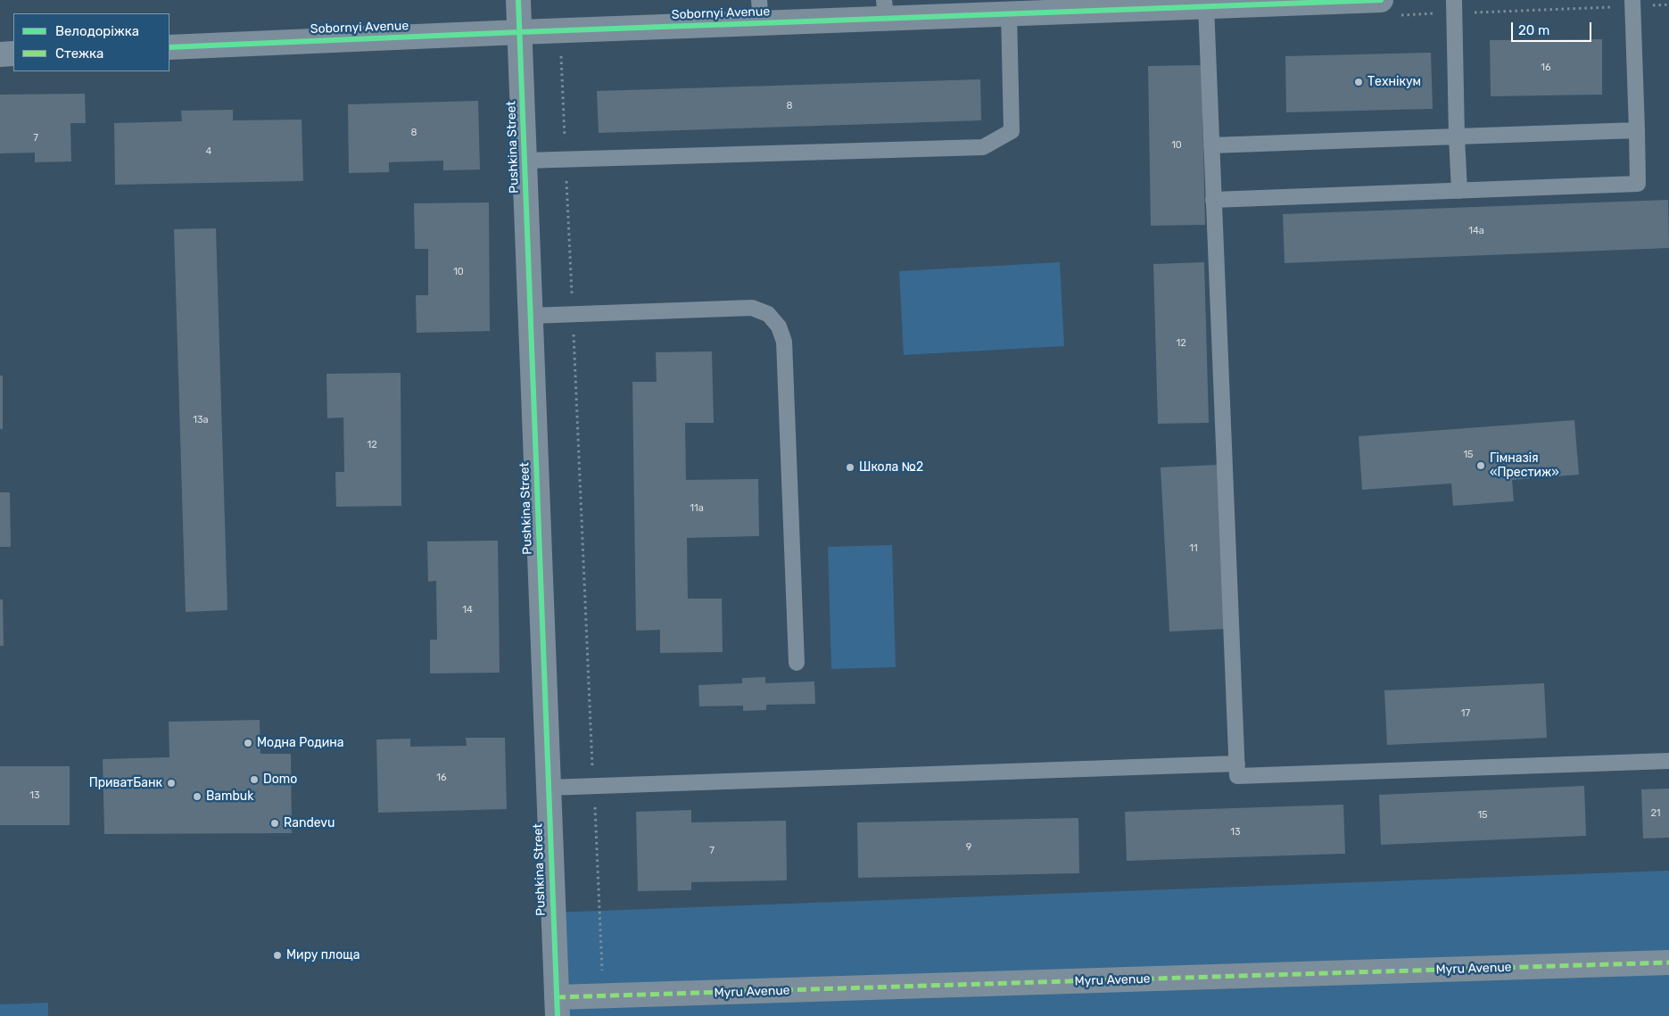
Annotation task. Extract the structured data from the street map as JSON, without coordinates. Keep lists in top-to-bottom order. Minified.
{"streets":{"street":["Sobornyi Avenue","Pushkina Street","Myru Avenue"]},"crossings":[["Sobornyi Avenue","Pushkina Street"],["Pushkina Street","Myru Avenue"]],"places":["Технікум","Гімназія «Престиж»","Школа №2","Модна Родина","Domo","ПриватБанк","Bambuk","Randevu","Миру площа"],"house_numbers":["16","8","8","7","10","4","14а","10","12","13а","12","15","11а","11","14","17","16","13","21","15","13","9","7"],"legend":["Велодоріжка","Стежка"],"scale_bar":"20 m"}
